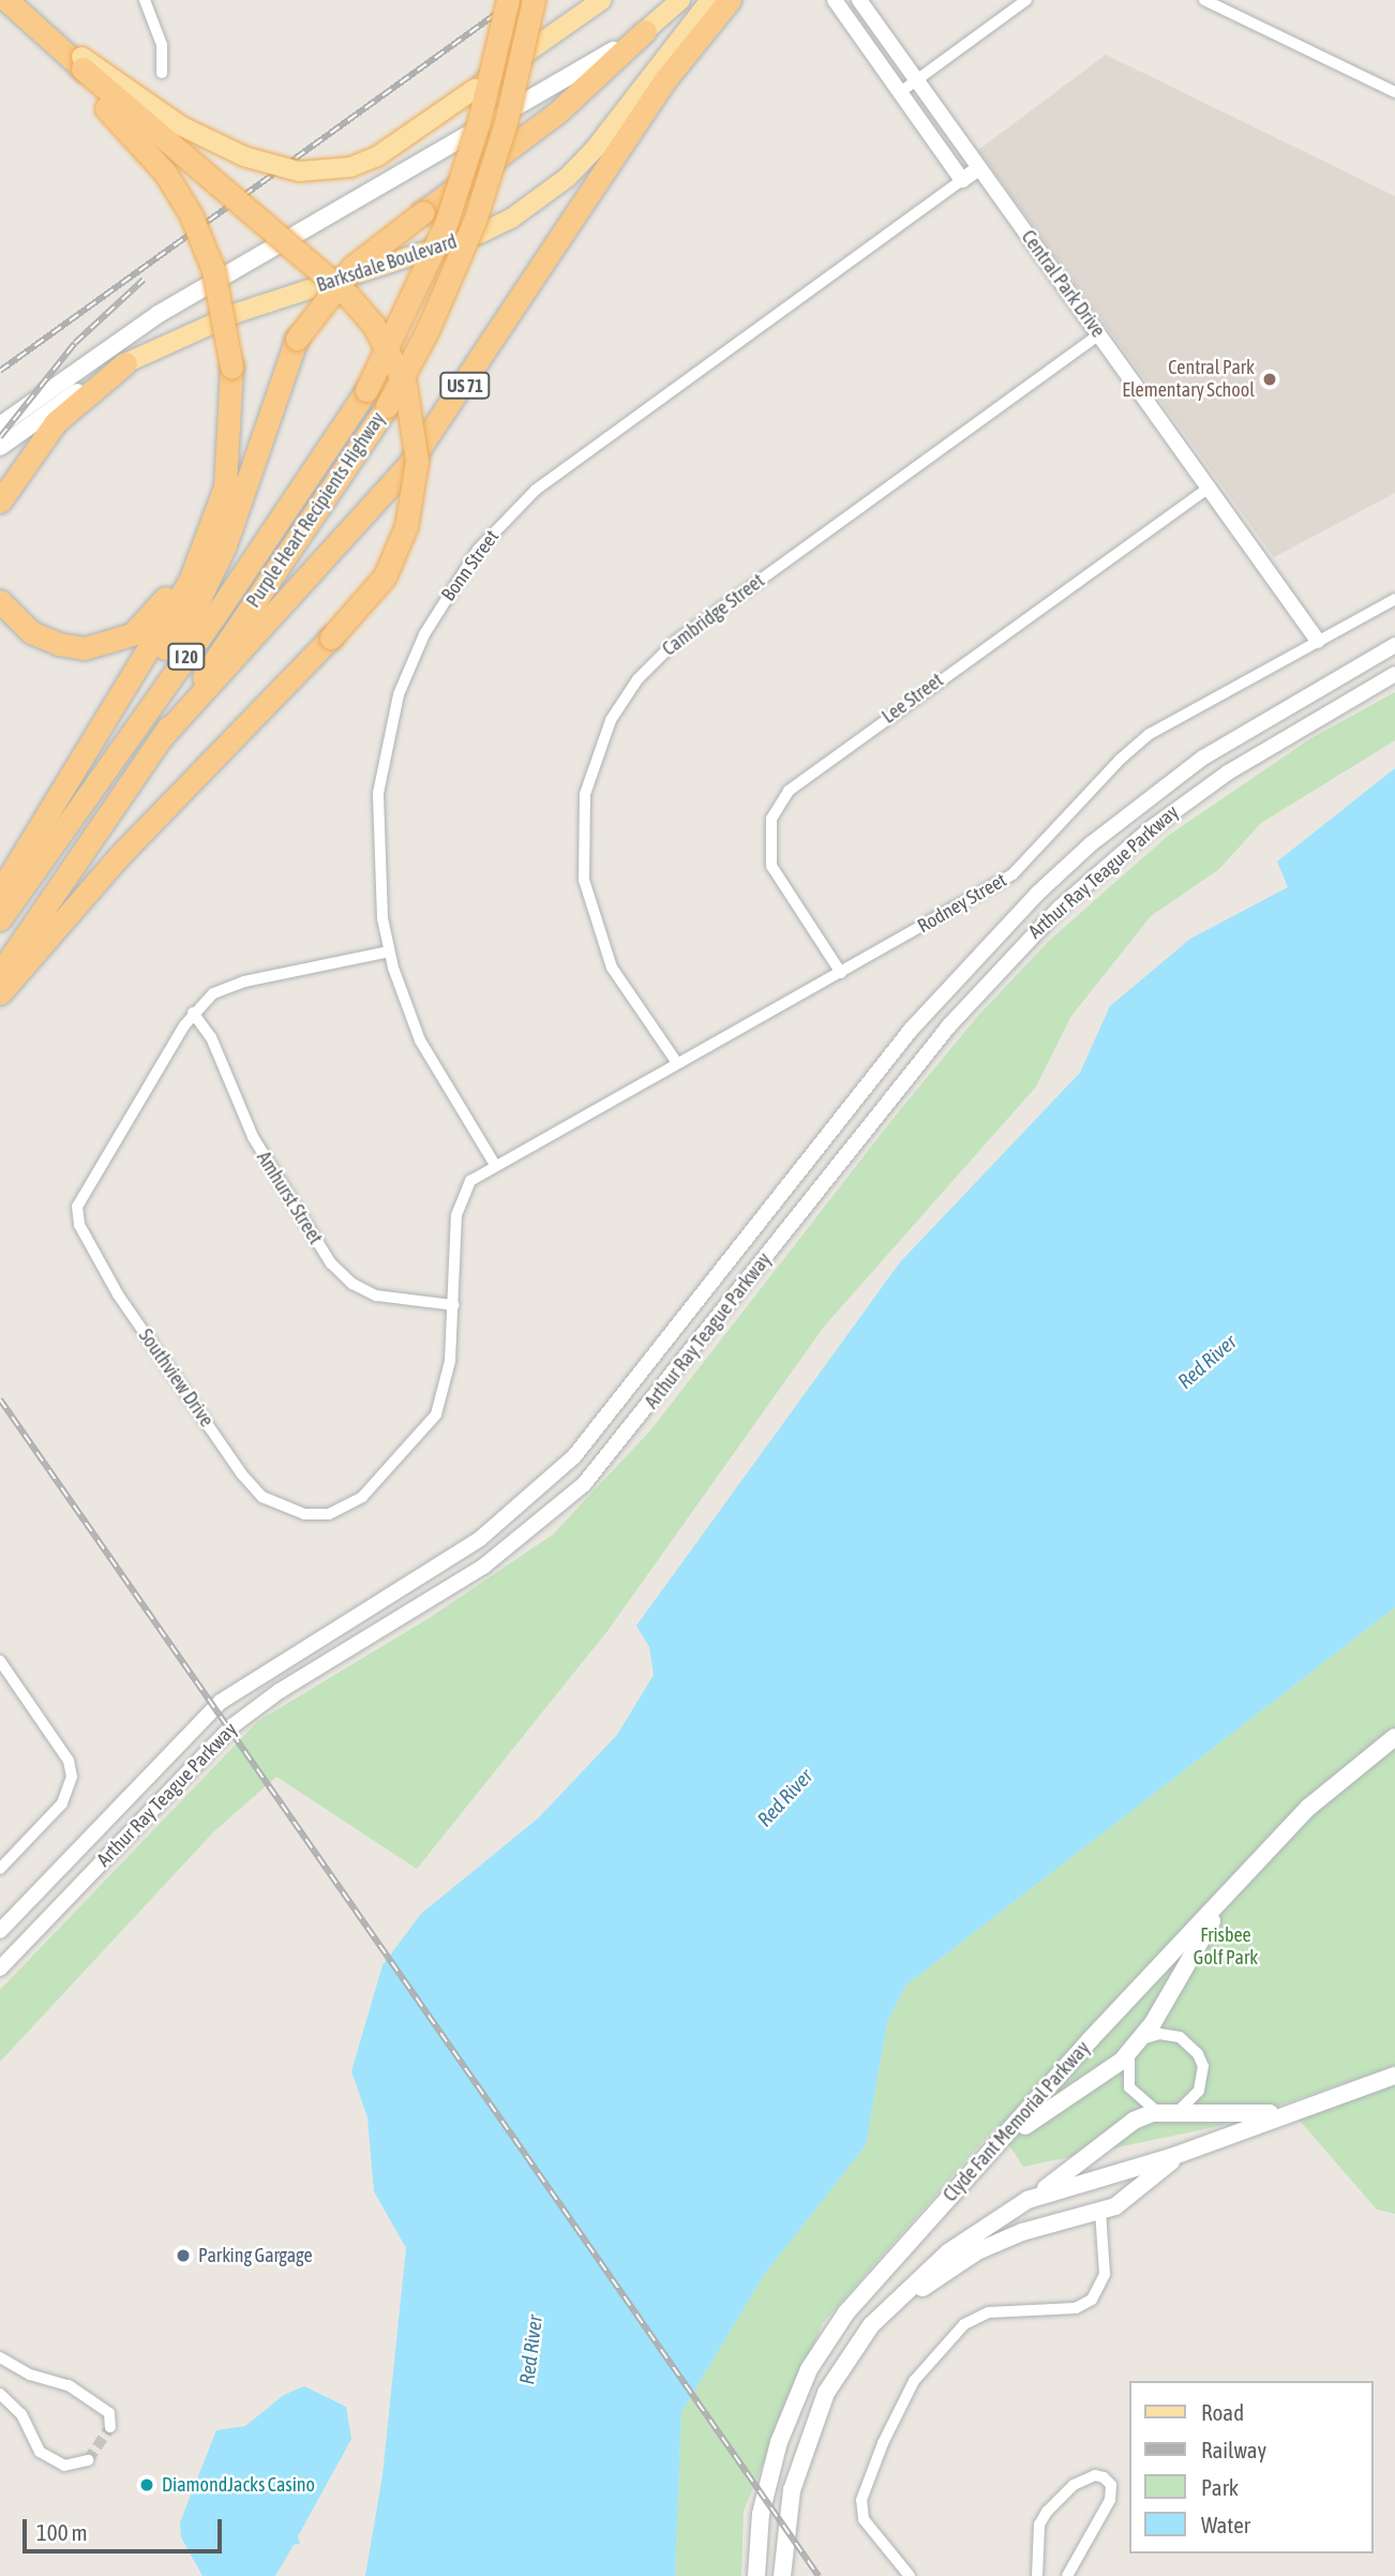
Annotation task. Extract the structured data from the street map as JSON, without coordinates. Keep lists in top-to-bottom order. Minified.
{"streets":{"highway":["US 71","Purple Heart Recipients Highway","I 20"],"main road":["Barksdale Boulevard","Clyde Fant Memorial Parkway"],"street":["Central Park Drive","Bonn Street","Cambridge Street","Lee Street","Arthur Ray Teague Parkway","Rodney Street","Amhurst Street","Southview Drive"]},"crossings":[["Central Park Drive","Bonn Street"],["Central Park Drive","Cambridge Street"],["Central Park Drive","Lee Street"],["Central Park Drive","Rodney Street"],["US 71","Purple Heart Recipients Highway"],["Bonn Street","Rodney Street"],["Bonn Street","Southview Drive"],["Cambridge Street","Rodney Street"],["Lee Street","Rodney Street"],["Rodney Street","Southview Drive"],["Amhurst Street","Southview Drive"]],"water":["Red River"],"parks":["Frisbee Golf Park"],"places":["Central Park Elementary School","Parking Gargage","DiamondJacks Casino"],"legend":["Road","Railway","Park","Water"],"scale_bar":"100 m"}
